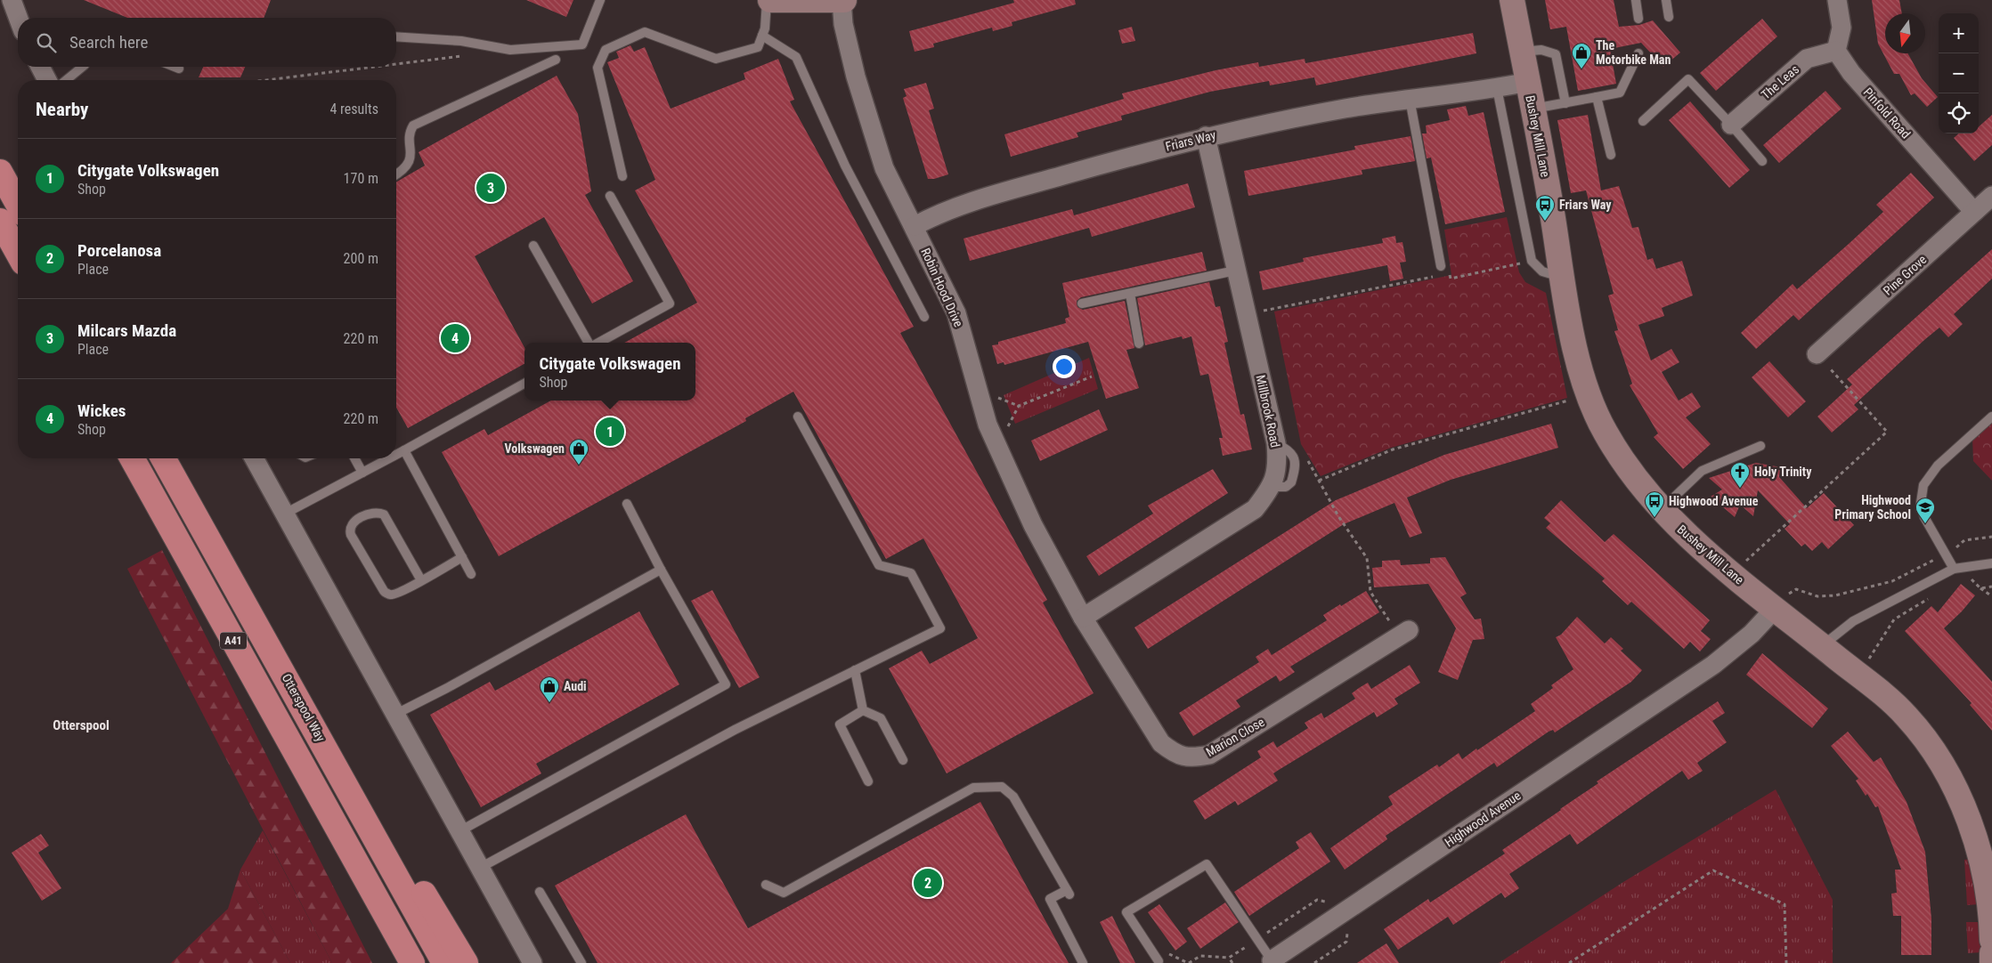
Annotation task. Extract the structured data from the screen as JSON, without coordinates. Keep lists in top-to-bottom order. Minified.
{"streets":{"highway":["A41","Otterspool Way"],"street":["The Leas","Pinfold Road","Bushey Mill Lane","Friars Way","Pine Grove","Robin Hood Drive","Millbrook Road","Marion Close","Highwood Avenue"]},"crossings":[["The Leas","Pinfold Road"],["Pinfold Road","Pine Grove"],["Bushey Mill Lane","Friars Way"],["Bushey Mill Lane","Highwood Avenue"],["Friars Way","Robin Hood Drive"],["Friars Way","Millbrook Road"],["Robin Hood Drive","Millbrook Road"],["Robin Hood Drive","Marion Close"],["Millbrook Road","Marion Close"]],"districts":["Otterspool"],"places":{"shop":["The Motorbike Man","Volkswagen","Audi"],"bus stop":["Friars Way","Highwood Avenue"],"church":["Holy Trinity"],"school or university":["Highwood Primary School"]},"north":"bottom","page":{"map_buttons":["+","−"],"search":"Search here","heading":["Nearby","4 results"],"list":[{"mark":"1","name":"Citygate Volkswagen","note":"Shop","value":"170 m"},{"mark":"2","name":"Porcelanosa","note":"Place","value":"200 m"},{"mark":"3","name":"Milcars Mazda","note":"Place","value":"220 m"},{"mark":"4","name":"Wickes","note":"Shop","value":"220 m"}],"pins":["3","4","1","2"],"popup":["Citygate Volkswagen","Shop"]}}
